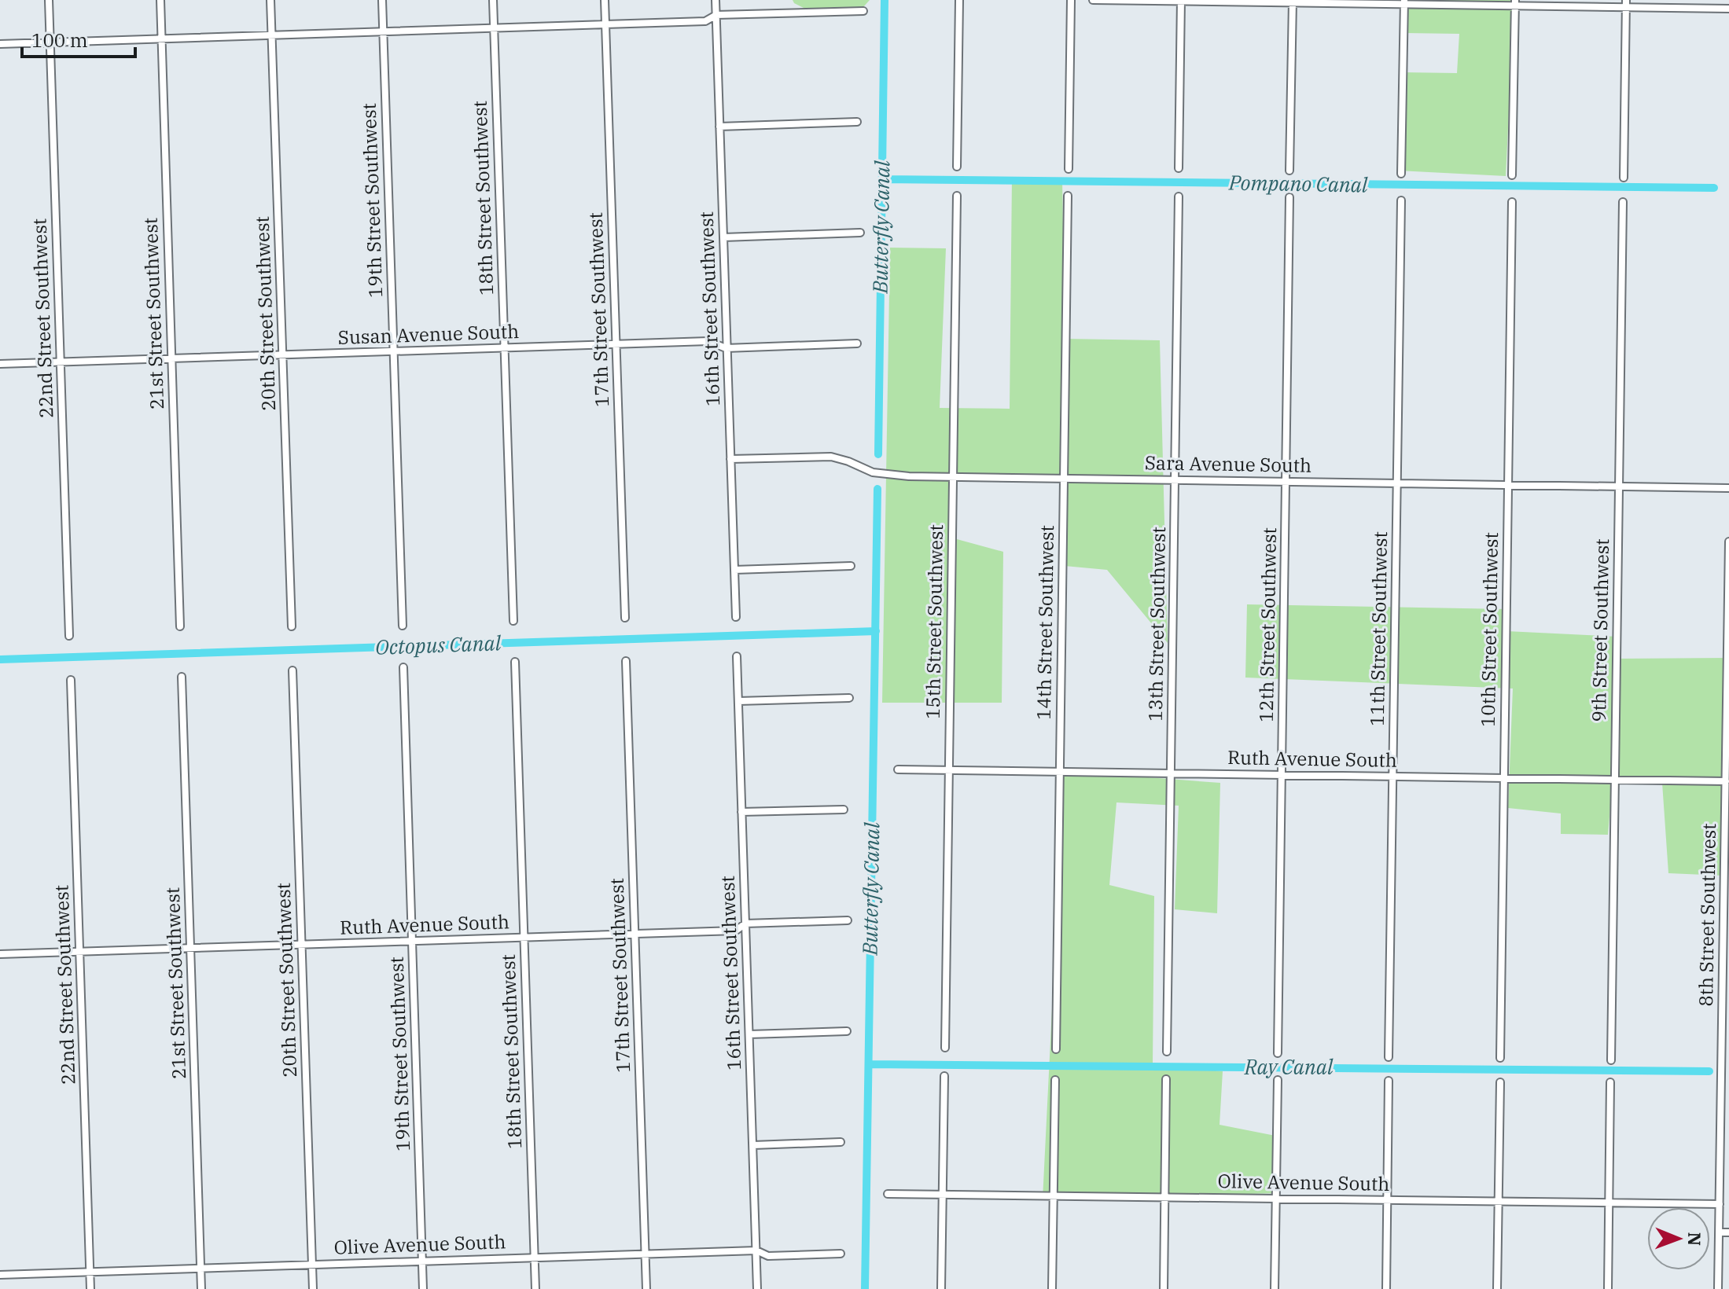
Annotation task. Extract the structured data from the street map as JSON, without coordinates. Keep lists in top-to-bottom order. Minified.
{"streets":{"street":["18th Street Southwest","19th Street Southwest","16th Street Southwest","17th Street Southwest","21st Street Southwest","20th Street Southwest","22nd Street Southwest","Susan Avenue South","Sara Avenue South","15th Street Southwest","14th Street Southwest","13th Street Southwest","12th Street Southwest","11th Street Southwest","10th Street Southwest","9th Street Southwest","Ruth Avenue South","8th Street Southwest","Olive Avenue South"]},"crossings":[["18th Street Southwest","Susan Avenue South"],["18th Street Southwest","Ruth Avenue South"],["18th Street Southwest","Olive Avenue South"],["19th Street Southwest","Susan Avenue South"],["19th Street Southwest","Ruth Avenue South"],["19th Street Southwest","Olive Avenue South"],["16th Street Southwest","Susan Avenue South"],["16th Street Southwest","Sara Avenue South"],["16th Street Southwest","Ruth Avenue South"],["16th Street Southwest","Olive Avenue South"],["17th Street Southwest","Susan Avenue South"],["17th Street Southwest","Ruth Avenue South"],["17th Street Southwest","Olive Avenue South"],["21st Street Southwest","Susan Avenue South"],["21st Street Southwest","Ruth Avenue South"],["21st Street Southwest","Olive Avenue South"],["20th Street Southwest","Susan Avenue South"],["20th Street Southwest","Ruth Avenue South"],["20th Street Southwest","Olive Avenue South"],["22nd Street Southwest","Susan Avenue South"],["22nd Street Southwest","Ruth Avenue South"],["22nd Street Southwest","Olive Avenue South"],["Sara Avenue South","15th Street Southwest"],["Sara Avenue South","14th Street Southwest"],["Sara Avenue South","13th Street Southwest"],["Sara Avenue South","12th Street Southwest"],["Sara Avenue South","11th Street Southwest"],["Sara Avenue South","10th Street Southwest"],["Sara Avenue South","9th Street Southwest"],["15th Street Southwest","Ruth Avenue South"],["14th Street Southwest","Ruth Avenue South"],["13th Street Southwest","Ruth Avenue South"],["12th Street Southwest","Ruth Avenue South"],["11th Street Southwest","Ruth Avenue South"],["10th Street Southwest","Ruth Avenue South"],["9th Street Southwest","Ruth Avenue South"],["Ruth Avenue South","8th Street Southwest"],["8th Street Southwest","Olive Avenue South"]],"water":["Pompano Canal","Butterfly Canal","Octopus Canal","Ray Canal"],"scale_bar":"100 m","north":"right"}
